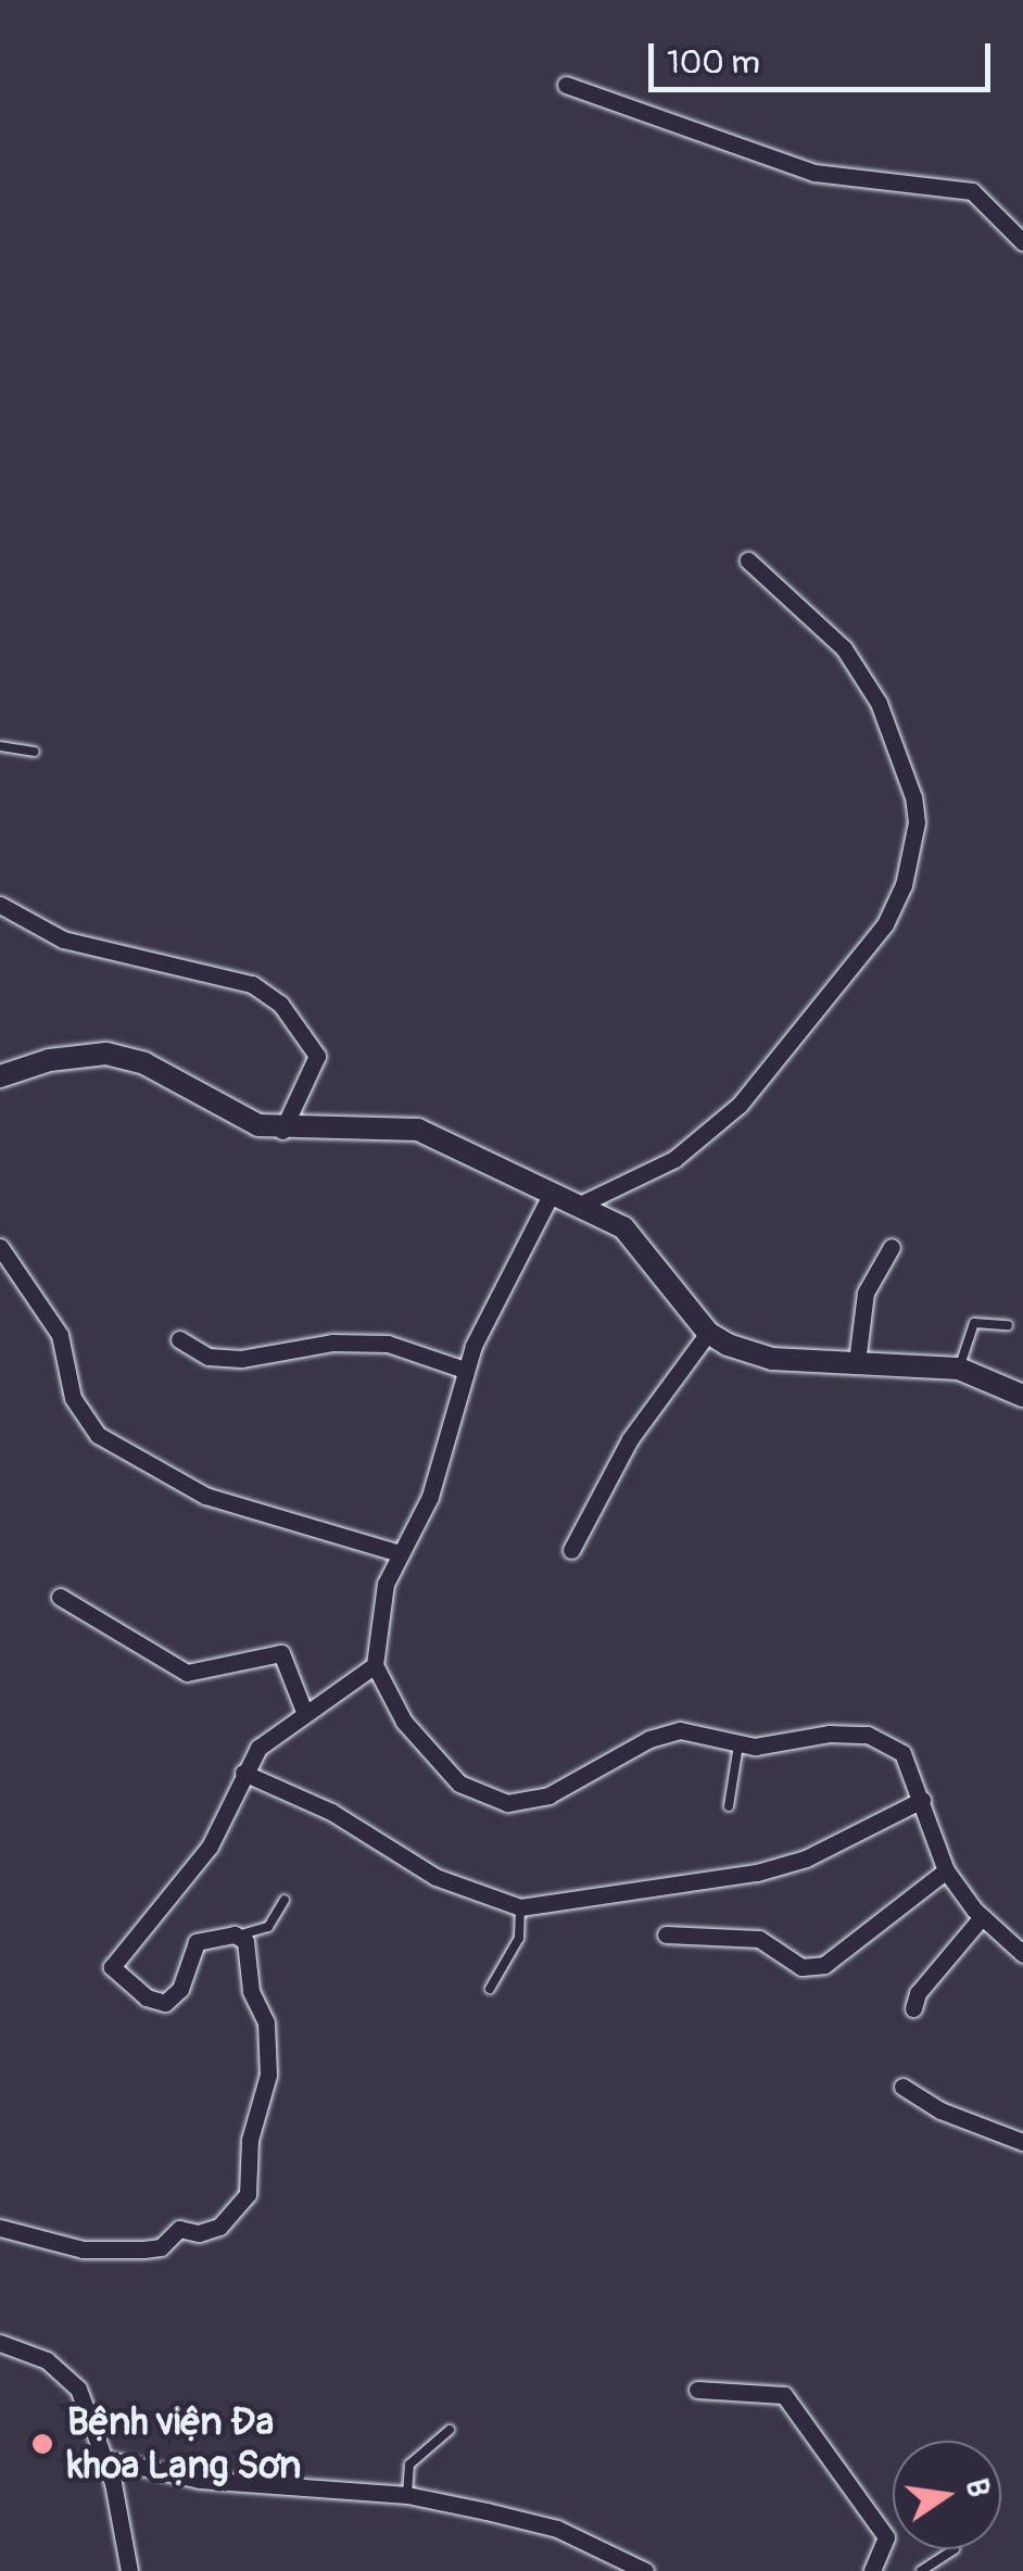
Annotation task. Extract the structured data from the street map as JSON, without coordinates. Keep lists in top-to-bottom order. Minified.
{"places":["Bệnh viện Đa khoa Lạng Sơn"],"scale_bar":"100 m","north":"right"}
